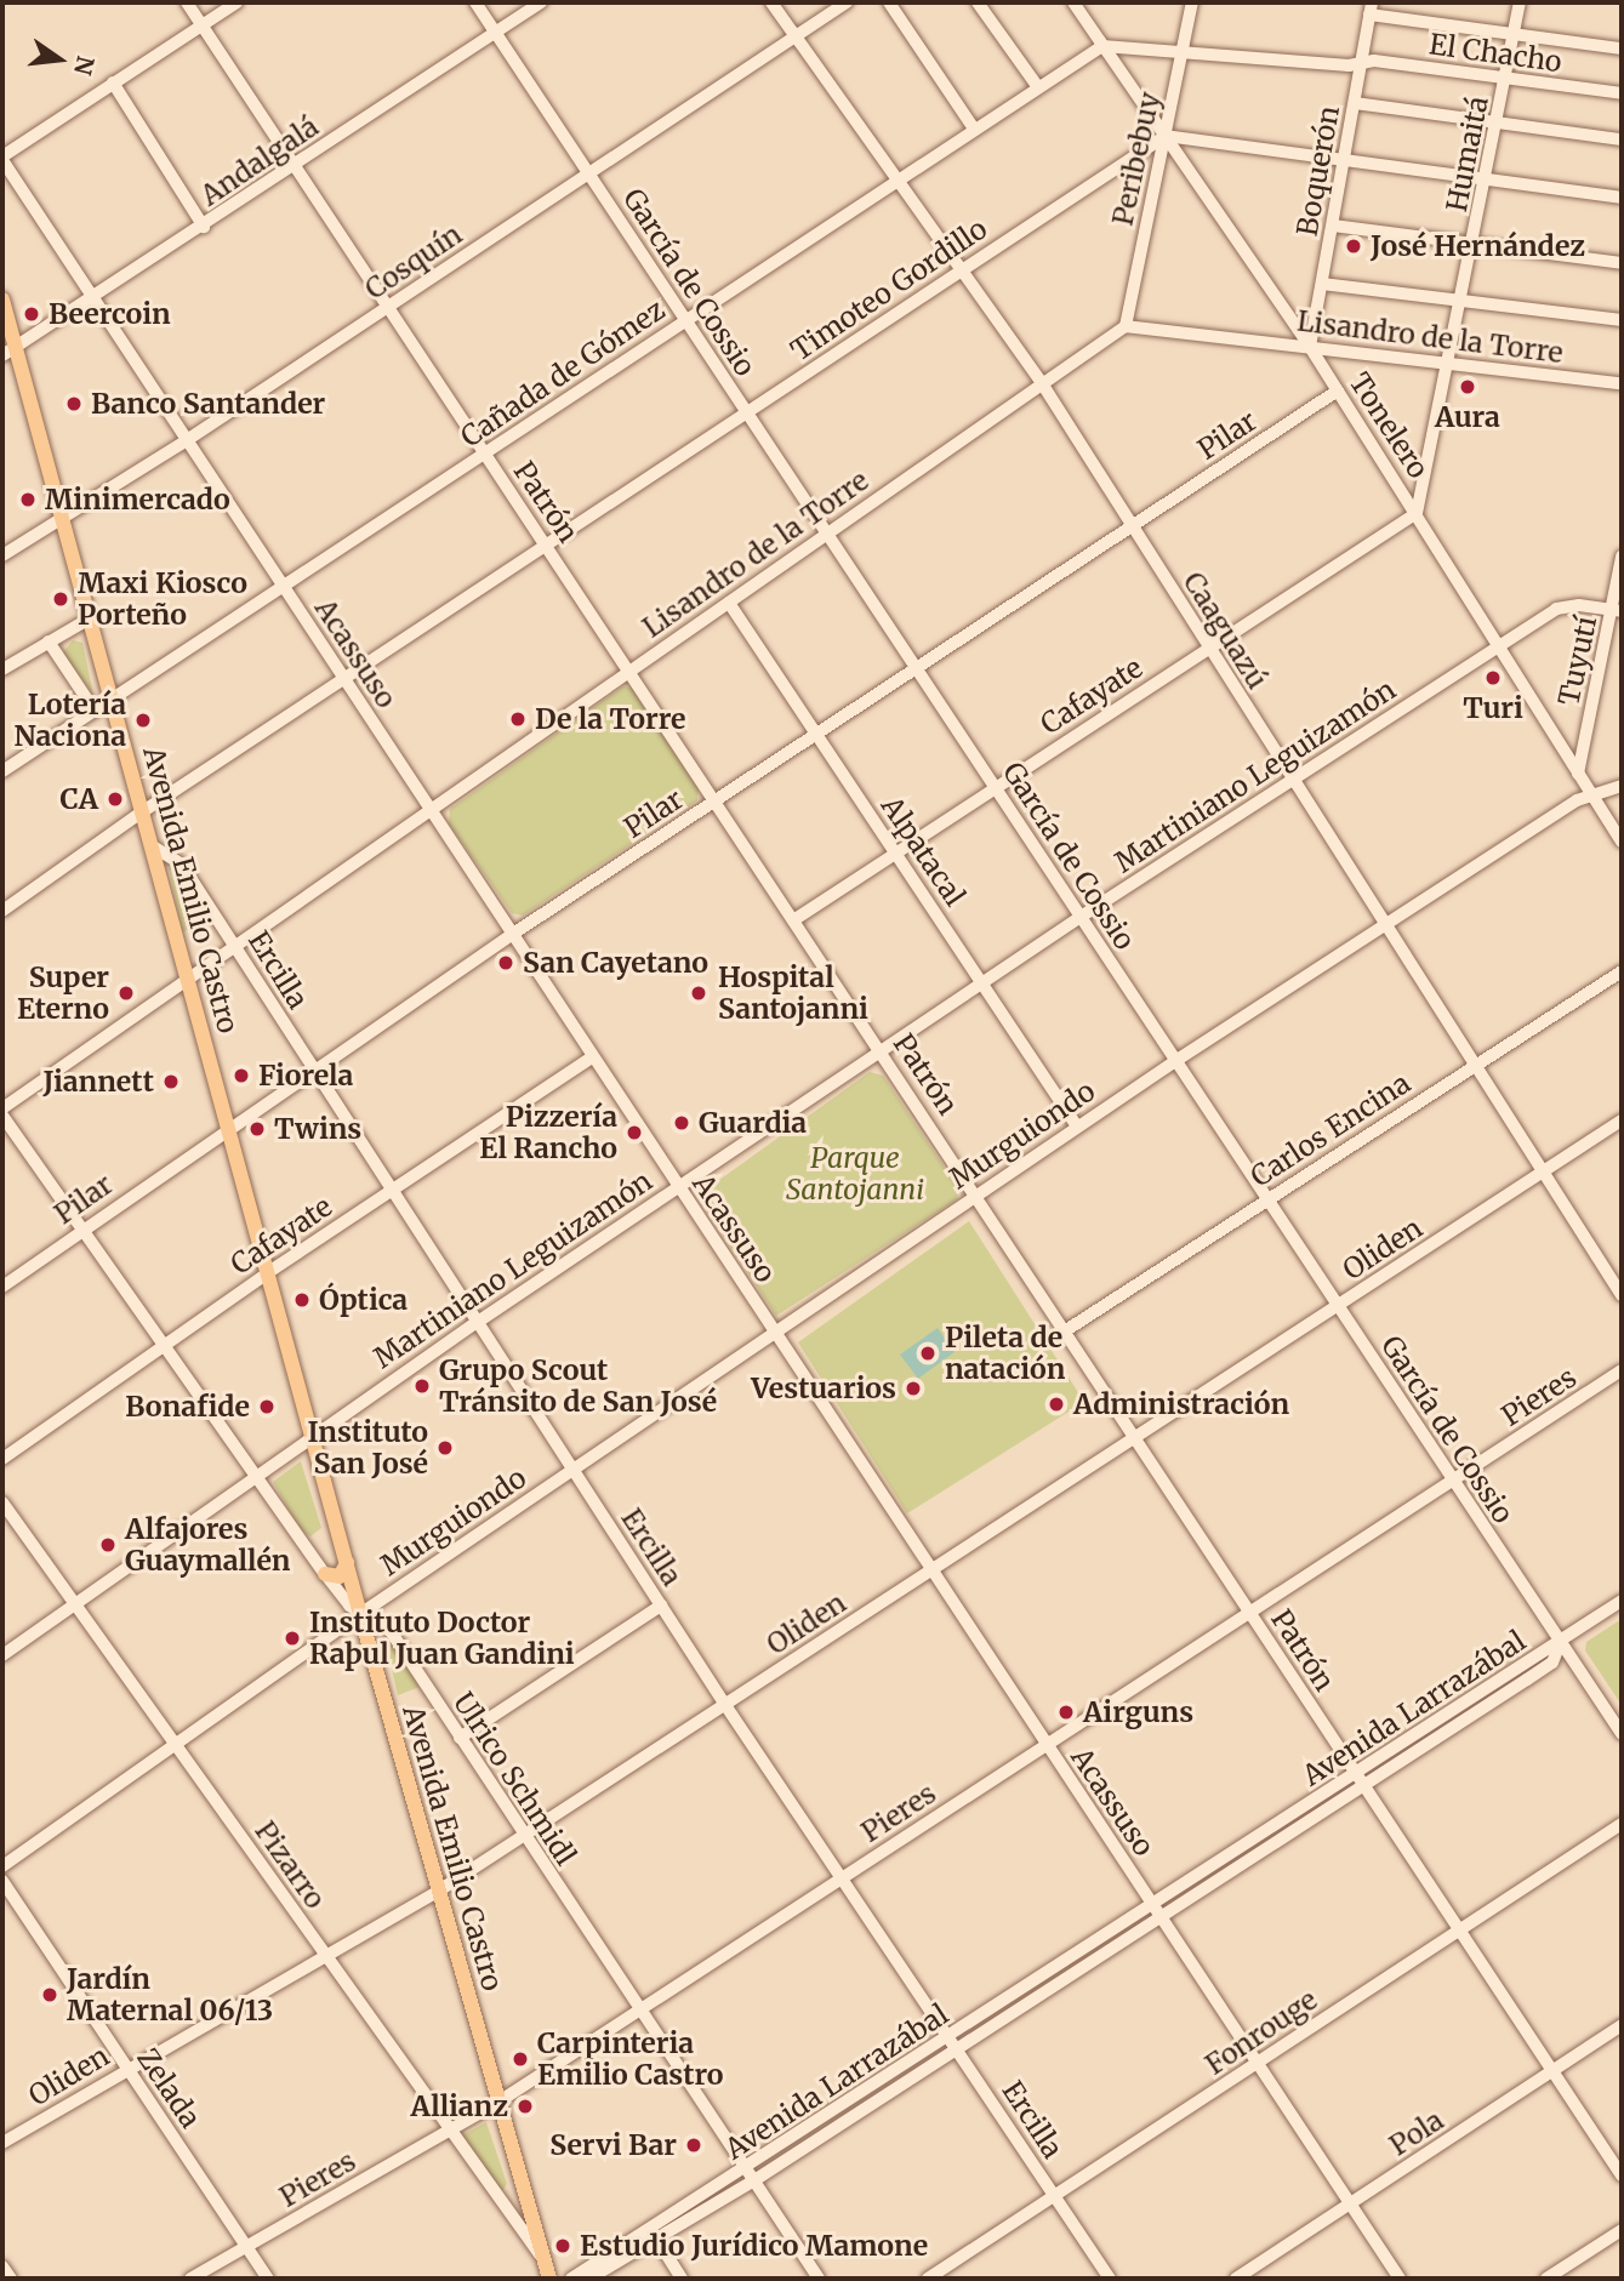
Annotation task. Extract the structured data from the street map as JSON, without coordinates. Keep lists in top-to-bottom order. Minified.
{"streets":{"main road":["Avenida Emilio Castro"],"street":["El Chacho","Humaitá","Peribebuy","Andalgalá","Boquerón","Cosquín","García de Cossio","Timoteo Gordillo","Lisandro de la Torre","Cañada de Gómez","Tonelero","Pilar","Patrón","Caaguazú","Acassuso","Tuyutí","Cafayate","Martiniano Leguizamón","Alpatacal","Ercilla","Carlos Encina","Murguiondo","Oliden","Pieres","Avenida Larrazábal","Ulrico Schmidl","Pizarro","Fonrouge","Zelada","Pola"]},"crossings":[["El Chacho","Humaitá"],["El Chacho","Boquerón"],["Humaitá","Lisandro de la Torre"],["Humaitá","Tonelero"],["Humaitá","Cafayate"],["Peribebuy","Timoteo Gordillo"],["Peribebuy","Lisandro de la Torre"],["Peribebuy","Tonelero"],["Andalgalá","García de Cossio"],["Andalgalá","Patrón"],["Andalgalá","Acassuso"],["Andalgalá","Avenida Emilio Castro"],["Boquerón","Lisandro de la Torre"],["Boquerón","Tonelero"],["Cosquín","García de Cossio"],["Cosquín","Patrón"],["Cosquín","Caaguazú"],["Cosquín","Acassuso"],["Cosquín","Avenida Emilio Castro"],["García de Cossio","Timoteo Gordillo"],["García de Cossio","Lisandro de la Torre"],["García de Cossio","Cañada de Gómez"],["García de Cossio","Pilar"],["García de Cossio","Cafayate"],["García de Cossio","Martiniano Leguizamón"],["García de Cossio","Carlos Encina"],["García de Cossio","Murguiondo"],["García de Cossio","Oliden"],["García de Cossio","Pieres"],["García de Cossio","Avenida Larrazábal"],["Timoteo Gordillo","Tonelero"],["Timoteo Gordillo","Patrón"],["Timoteo Gordillo","Caaguazú"],["Timoteo Gordillo","Acassuso"],["Timoteo Gordillo","Avenida Emilio Castro"],["Lisandro de la Torre","Tonelero"],["Lisandro de la Torre","Patrón"],["Lisandro de la Torre","Caaguazú"],["Lisandro de la Torre","Acassuso"],["Lisandro de la Torre","Alpatacal"],["Lisandro de la Torre","Avenida Emilio Castro"],["Lisandro de la Torre","Ercilla"],["Cañada de Gómez","Tonelero"],["Cañada de Gómez","Patrón"],["Cañada de Gómez","Caaguazú"],["Cañada de Gómez","Acassuso"],["Cañada de Gómez","Avenida Emilio Castro"],["Tonelero","Pilar"],["Tonelero","Tuyutí"],["Tonelero","Cafayate"],["Tonelero","Martiniano Leguizamón"],["Tonelero","Murguiondo"],["Pilar","Patrón"],["Pilar","Caaguazú"],["Pilar","Acassuso"],["Pilar","Alpatacal"],["Pilar","Avenida Emilio Castro"],["Pilar","Ercilla"],["Pilar","Ulrico Schmidl"],["Patrón","Cafayate"],["Patrón","Martiniano Leguizamón"],["Patrón","Carlos Encina"],["Patrón","Murguiondo"],["Patrón","Oliden"],["Patrón","Pieres"],["Patrón","Avenida Larrazábal"],["Patrón","Fonrouge"],["Patrón","Pola"],["Caaguazú","Cafayate"],["Caaguazú","Martiniano Leguizamón"],["Caaguazú","Carlos Encina"],["Caaguazú","Murguiondo"],["Caaguazú","Oliden"],["Acassuso","Cafayate"],["Acassuso","Martiniano Leguizamón"],["Acassuso","Murguiondo"],["Acassuso","Oliden"],["Acassuso","Pieres"],["Acassuso","Avenida Larrazábal"],["Acassuso","Fonrouge"],["Acassuso","Pola"],["Tuyutí","Martiniano Leguizamón"],["Cafayate","Alpatacal"],["Cafayate","Avenida Emilio Castro"],["Cafayate","Ercilla"],["Cafayate","Ulrico Schmidl"],["Martiniano Leguizamón","Alpatacal"],["Martiniano Leguizamón","Avenida Emilio Castro"],["Martiniano Leguizamón","Ercilla"],["Martiniano Leguizamón","Ulrico Schmidl"],["Martiniano Leguizamón","Pizarro"],["Alpatacal","Murguiondo"],["Avenida Emilio Castro","Ercilla"],["Avenida Emilio Castro","Murguiondo"],["Avenida Emilio Castro","Oliden"],["Avenida Emilio Castro","Pieres"],["Avenida Emilio Castro","Ulrico Schmidl"],["Avenida Emilio Castro","Pizarro"],["Ercilla","Murguiondo"],["Ercilla","Oliden"],["Ercilla","Pieres"],["Ercilla","Avenida Larrazábal"],["Ercilla","Fonrouge"],["Murguiondo","Ulrico Schmidl"],["Murguiondo","Pizarro"],["Oliden","Ulrico Schmidl"],["Oliden","Pizarro"],["Oliden","Zelada"],["Pieres","Ulrico Schmidl"],["Pieres","Pizarro"],["Pieres","Zelada"],["Avenida Larrazábal","Ulrico Schmidl"]],"parks":["Parque Santojanni"],"places":["José Hernández","Beercoin","Aura","Banco Santander","Minimercado","Maxi Kiosco Porteño","Turi","De la Torre","Lotería Naciona","CA","San Cayetano","Super Eterno","Hospital Santojanni","Fiorela","Jiannett","Guardia","Twins","Pizzería El Rancho","Óptica","Pileta de natación","Grupo Scout Tránsito de San José","Vestuarios","Administración","Bonafide","Instituto San José","Alfajores Guaymallén","Instituto Doctor Raþul Juan Gandini","Airguns","Jardín Maternal 06/13","Carpinteria Emilio Castro","Allianz","Servi Bar","Estudio Jurídico Mamone"],"north":"right"}
